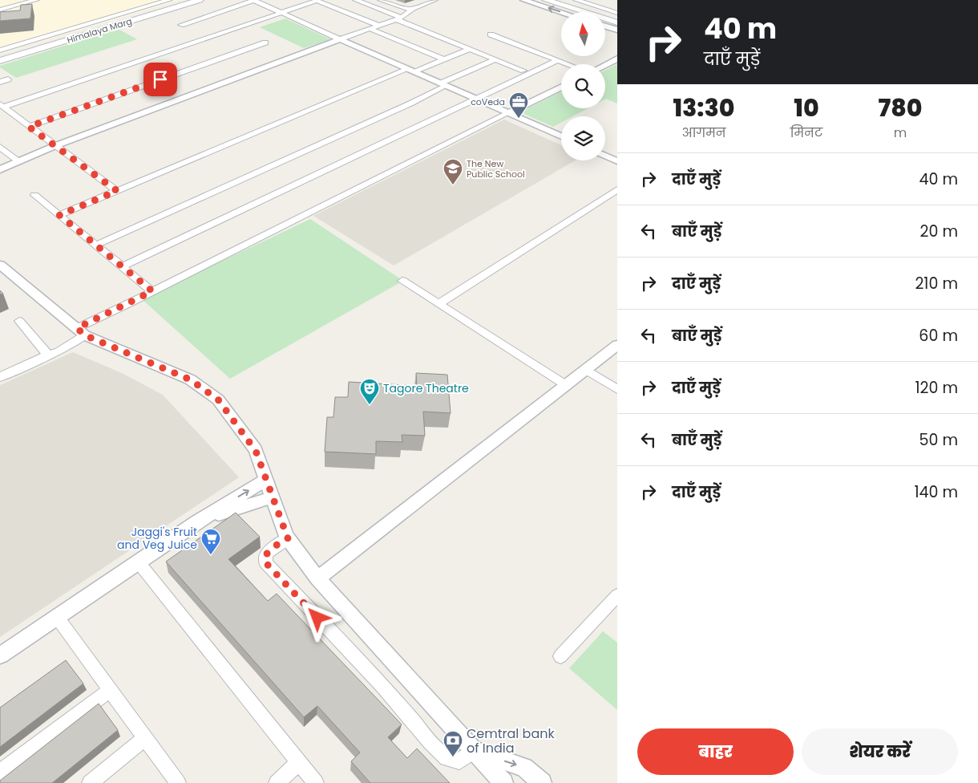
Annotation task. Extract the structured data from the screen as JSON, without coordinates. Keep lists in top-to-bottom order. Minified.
{"streets":{"main road":["Himalaya Marg"]},"places":{"office":["coVeda"],"school or university":["The New Public School"],"theatre":["Tagore Theatre"],"supermarket":["Jaggi's Fruit and Veg Juice"],"bank":["Cemtral bank of India"]},"north":"top","page":{"turn":["40 m","दाएँ मुड़ें"],"eta":["13:30","आगमन","10","मिनट","780","m"],"list":[{"name":"दाएँ मुड़ें","value":"40 m"},{"name":"बाएँ मुड़ें","value":"20 m"},{"name":"दाएँ मुड़ें","value":"210 m"},{"name":"बाएँ मुड़ें","value":"60 m"},{"name":"दाएँ मुड़ें","value":"120 m"},{"name":"बाएँ मुड़ें","value":"50 m"},{"name":"दाएँ मुड़ें","value":"140 m"}],"buttons":["बाहर","शेयर करें"]}}
